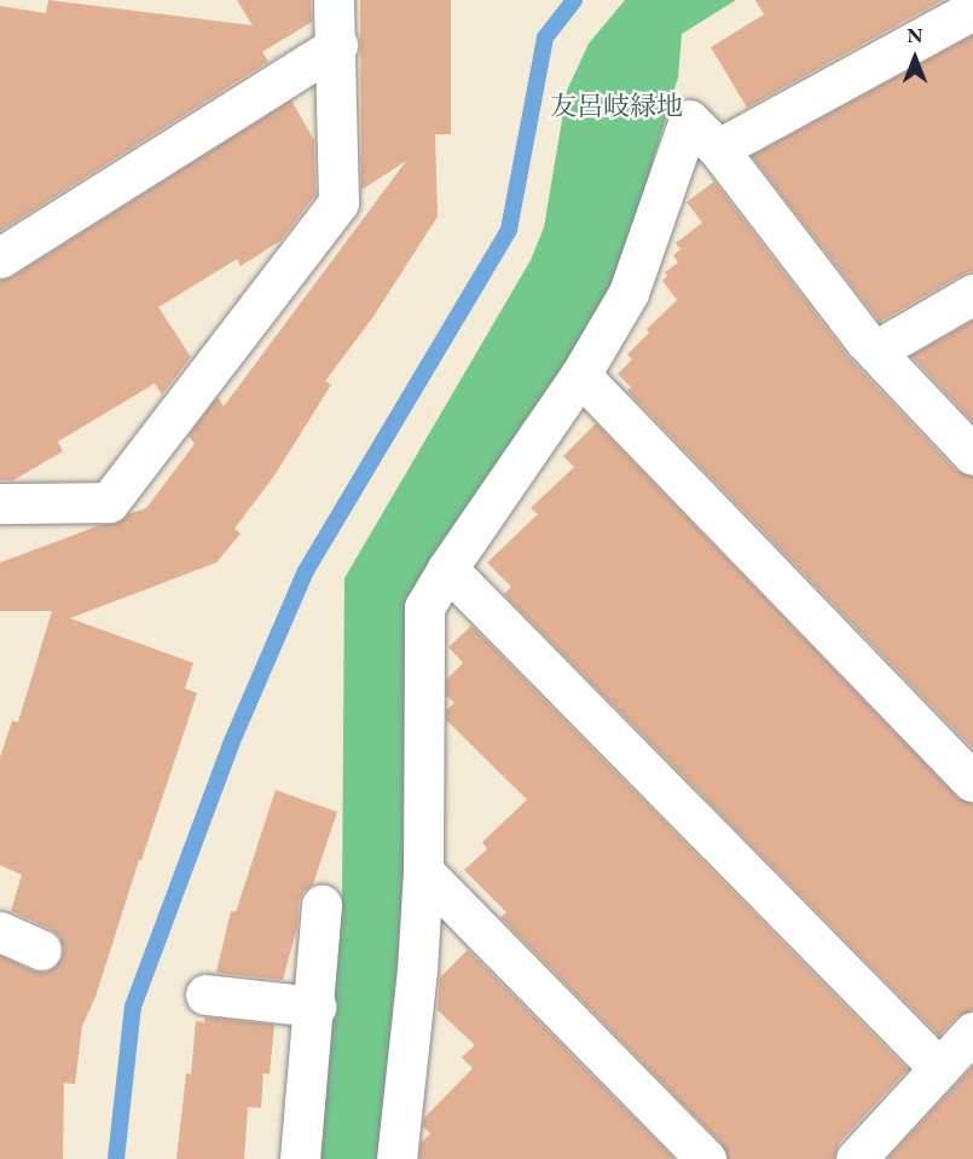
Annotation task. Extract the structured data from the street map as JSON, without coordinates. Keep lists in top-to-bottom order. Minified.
{"parks":["友呂岐緑地"],"north":"top"}
